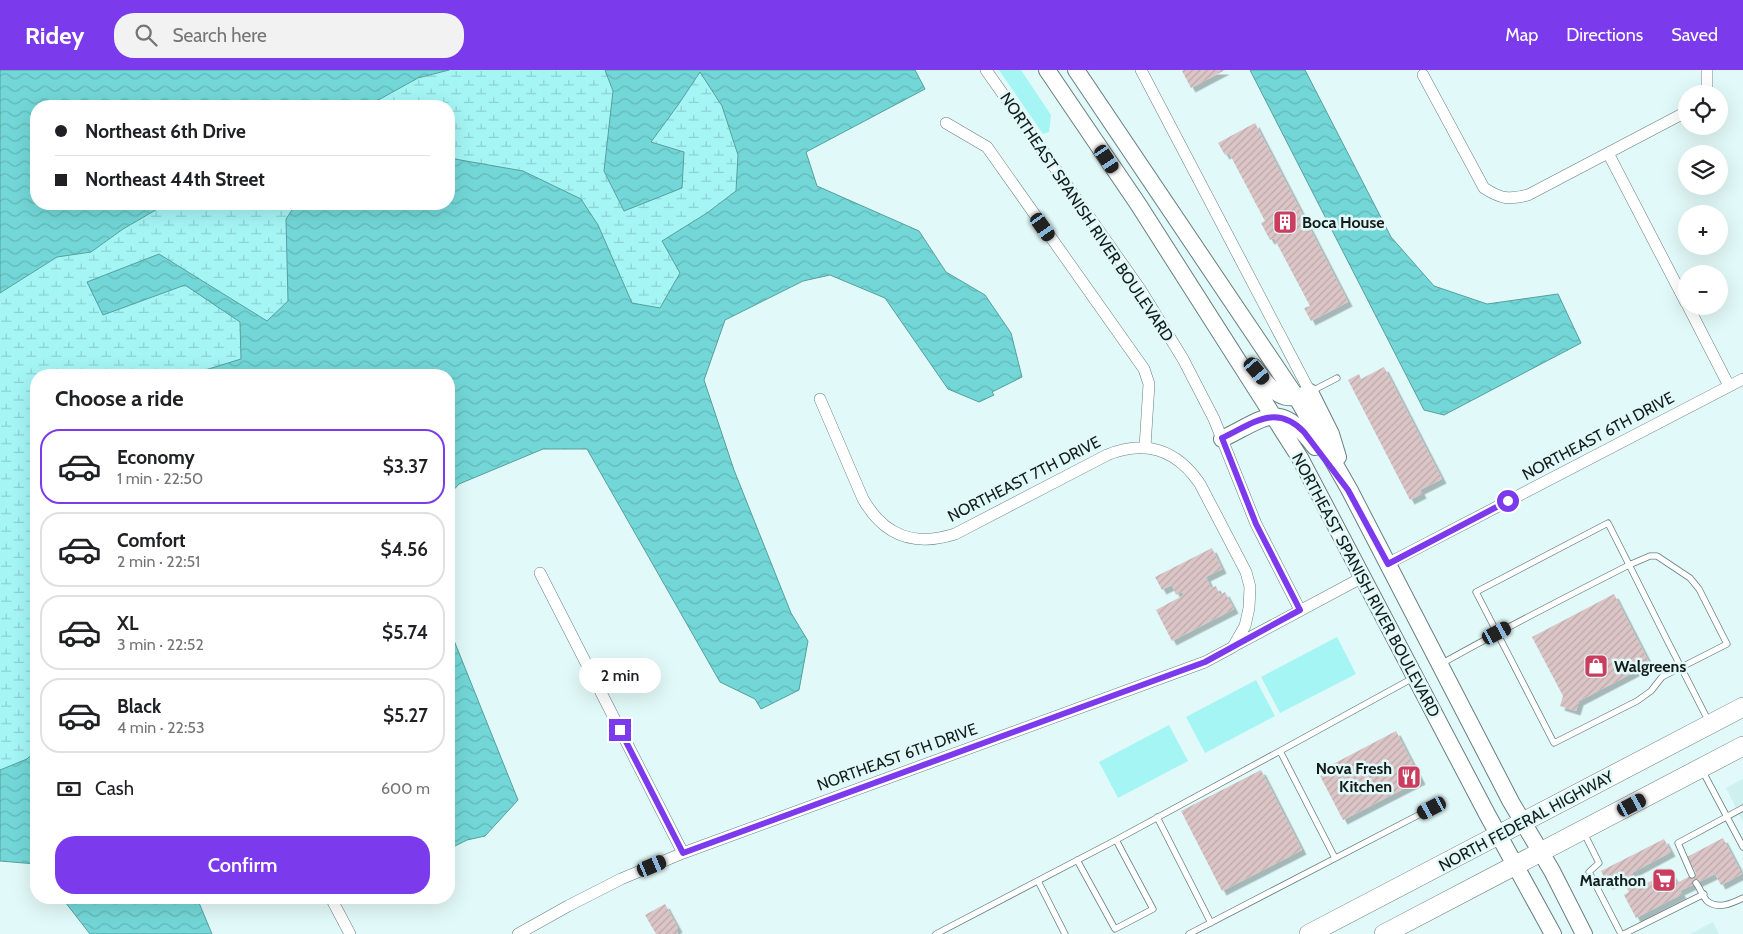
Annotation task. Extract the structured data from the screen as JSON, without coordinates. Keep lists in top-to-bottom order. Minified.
{"streets":{"main road":["NORTHEAST SPANISH RIVER BOULEVARD","NORTH FEDERAL HIGHWAY"],"street":["NORTHEAST 6TH DRIVE","NORTHEAST 7TH DRIVE"]},"crossings":[["NORTHEAST SPANISH RIVER BOULEVARD","NORTHEAST 6TH DRIVE"],["NORTHEAST SPANISH RIVER BOULEVARD","NORTH FEDERAL HIGHWAY"]],"places":{"building":["Boca House"],"shop":["Walgreens"],"restaurant":["Nova Fresh Kitchen"],"supermarket":["Marathon"]},"page":{"header":"Ridey","search":"Search here","nav":["Map","Directions","Saved"],"map_buttons":["+","−"],"banner":["Northeast 6th Drive","Northeast 44th Street"],"heading":"Choose a ride","list":[{"name":"Economy","note":"1 min · 22:50","value":"$3.37"},{"name":"Comfort","note":"2 min · 22:51","value":"$4.56"},{"name":"XL","note":"3 min · 22:52","value":"$5.74"},{"name":"Black","note":"4 min · 22:53","value":"$5.27"}],"bubble":"2 min","pay":["Cash","600 m"],"buttons":"Confirm"}}
